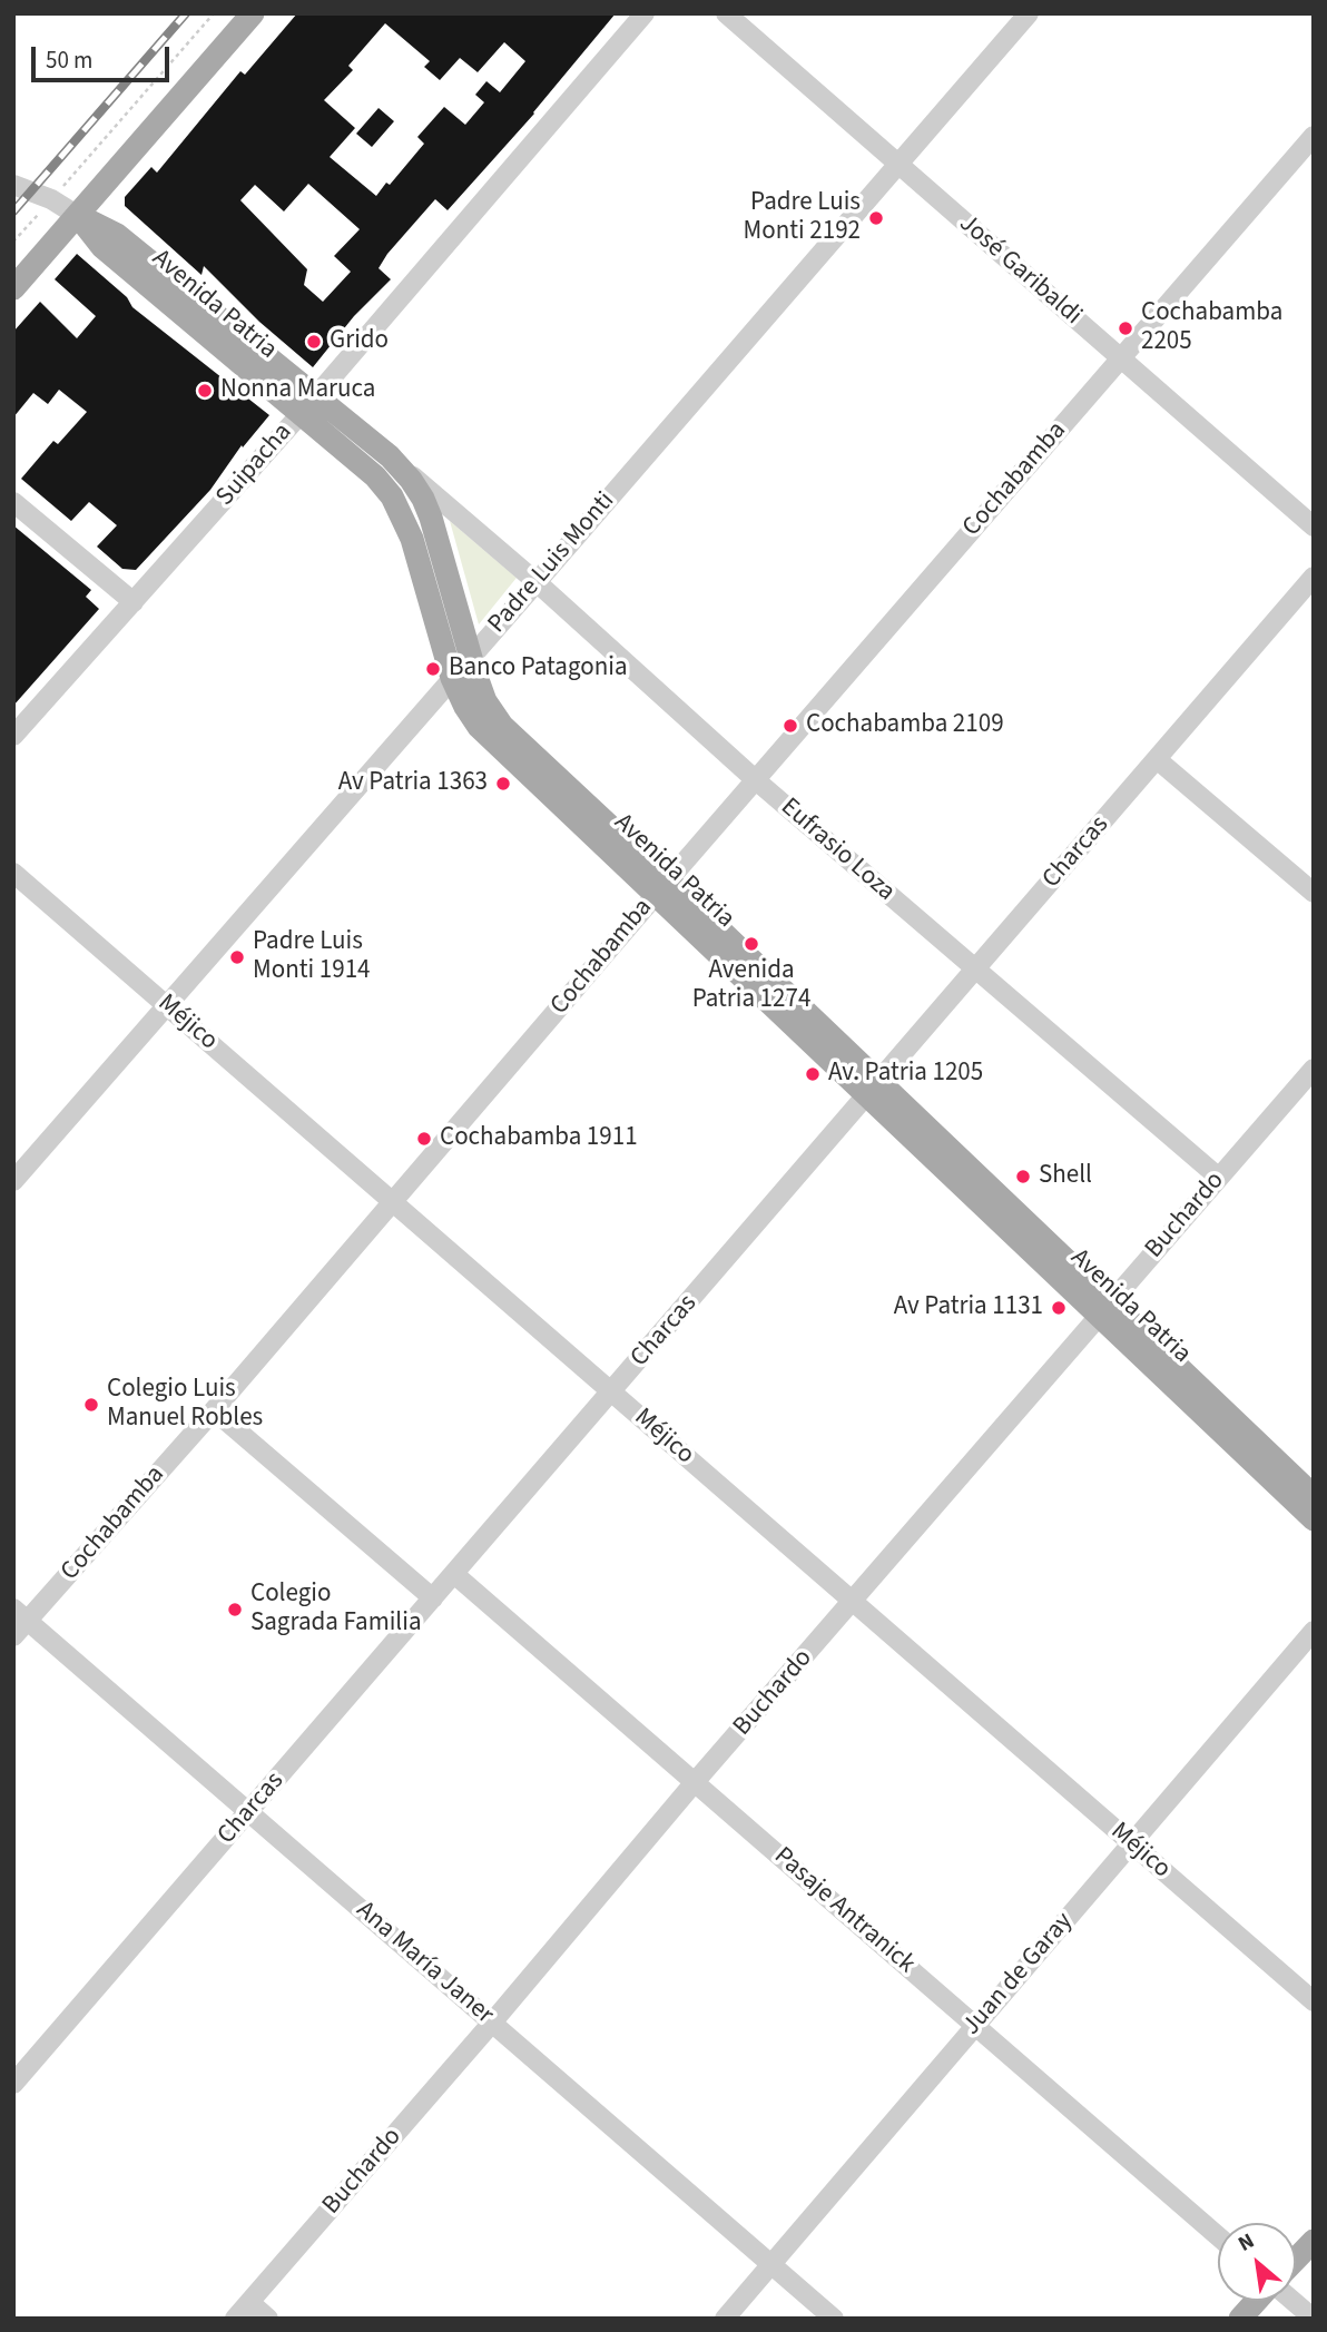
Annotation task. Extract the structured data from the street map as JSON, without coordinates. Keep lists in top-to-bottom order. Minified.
{"streets":{"main road":["Avenida Patria"],"street":["José Garibaldi","Suipacha","Cochabamba","Padre Luis Monti","Eufrasio Loza","Charcas","Méjico","Buchardo","Pasaje Antranick","Ana María Janer","Juan de Garay"]},"crossings":[["José Garibaldi","Cochabamba"],["José Garibaldi","Padre Luis Monti"],["Avenida Patria","Suipacha"],["Avenida Patria","Cochabamba"],["Avenida Patria","Padre Luis Monti"],["Avenida Patria","Eufrasio Loza"],["Avenida Patria","Charcas"],["Avenida Patria","Buchardo"],["Cochabamba","Eufrasio Loza"],["Cochabamba","Méjico"],["Cochabamba","Ana María Janer"],["Padre Luis Monti","Eufrasio Loza"],["Padre Luis Monti","Méjico"],["Eufrasio Loza","Charcas"],["Eufrasio Loza","Buchardo"],["Charcas","Méjico"],["Charcas","Pasaje Antranick"],["Charcas","Ana María Janer"],["Méjico","Buchardo"],["Méjico","Juan de Garay"],["Buchardo","Pasaje Antranick"],["Buchardo","Ana María Janer"],["Pasaje Antranick","Juan de Garay"],["Ana María Janer","Juan de Garay"]],"places":["Padre Luis Monti 2192","Cochabamba 2205","Grido","Nonna Maruca","Banco Patagonia","Cochabamba 2109","Av Patria 1363","Avenida Patria 1274","Padre Luis Monti 1914","Av. Patria 1205","Cochabamba 1911","Shell","Av Patria 1131","Colegio Luis Manuel Robles","Colegio Sagrada Familia"],"scale_bar":"50 m","north":"top left"}
